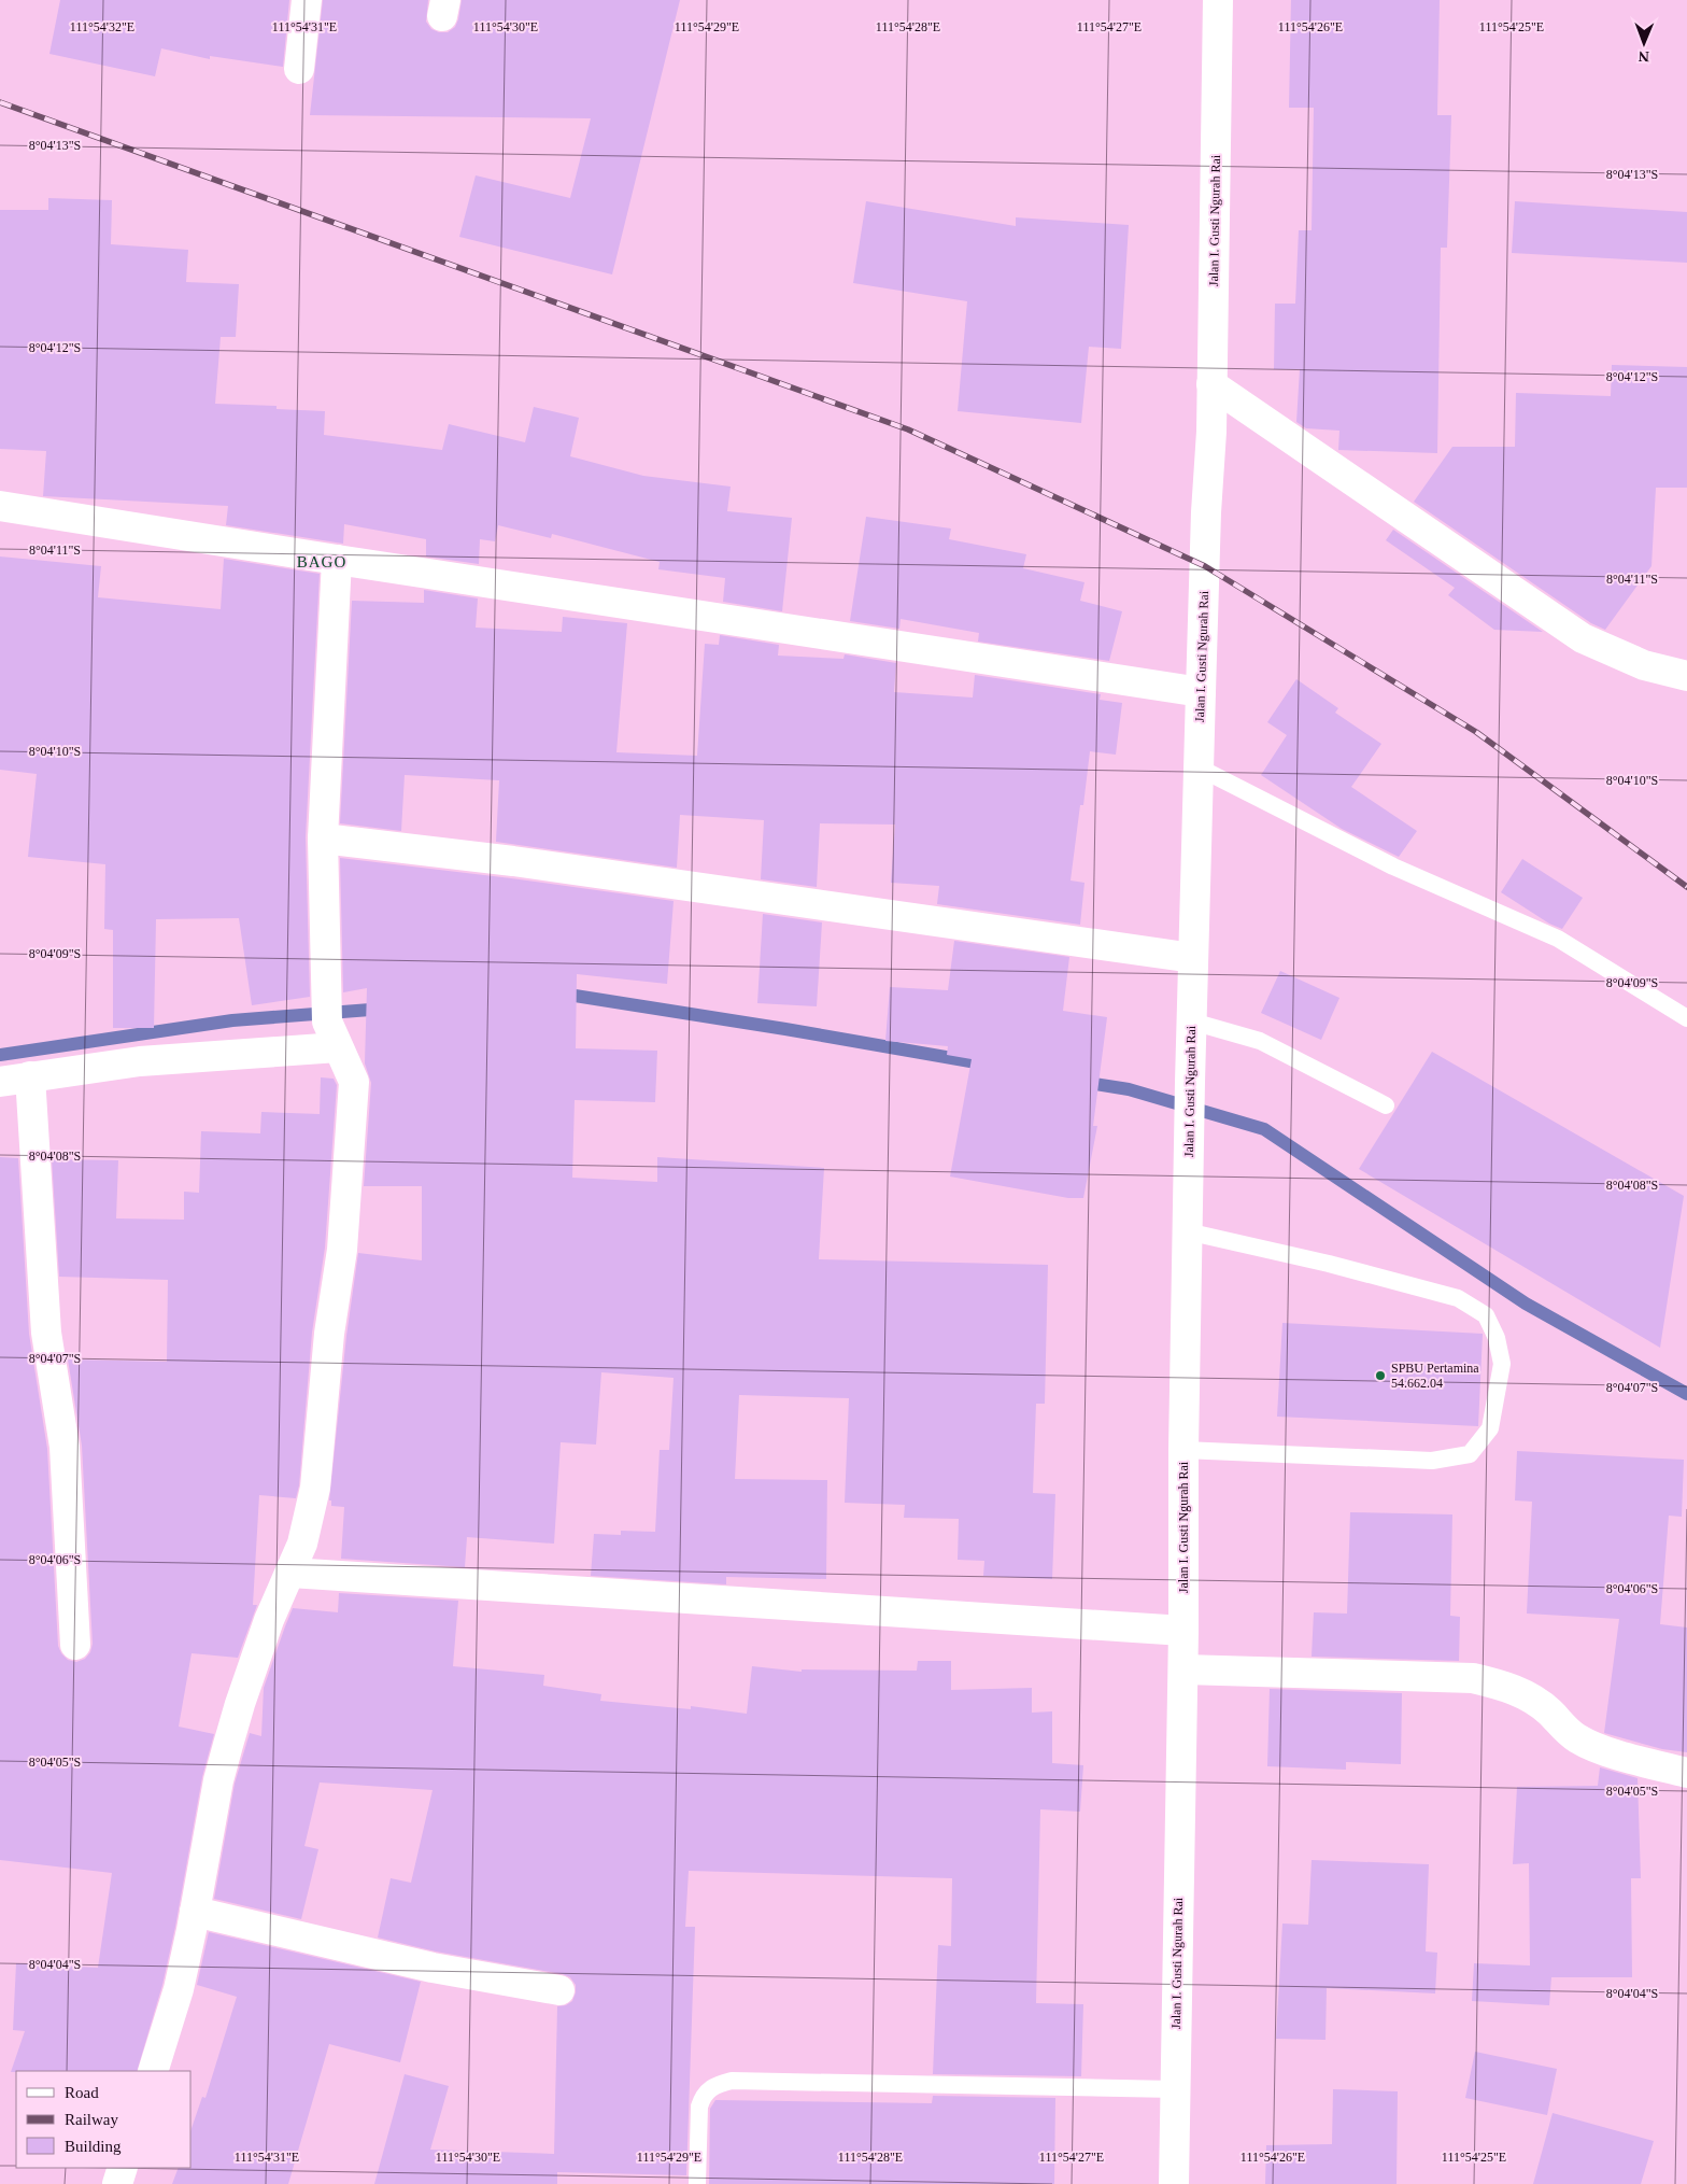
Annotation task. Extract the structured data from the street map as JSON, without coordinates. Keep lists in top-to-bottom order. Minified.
{"streets":{"main road":["Jalan I. Gusti Ngurah Rai"]},"districts":["BAGO"],"places":["SPBU Pertamina 54.662.04"],"legend":["Road","Railway","Building"],"north":"bottom","coordinates":["111°54'32\"E","111°54'31\"E","111°54'30\"E","111°54'29\"E","111°54'28\"E","111°54'27\"E","111°54'26\"E","111°54'25\"E","8°04'13\"S","8°04'12\"S","8°04'11\"S","8°04'10\"S","8°04'09\"S","8°04'08\"S","8°04'07\"S","8°04'06\"S","8°04'05\"S","8°04'04\"S"]}
